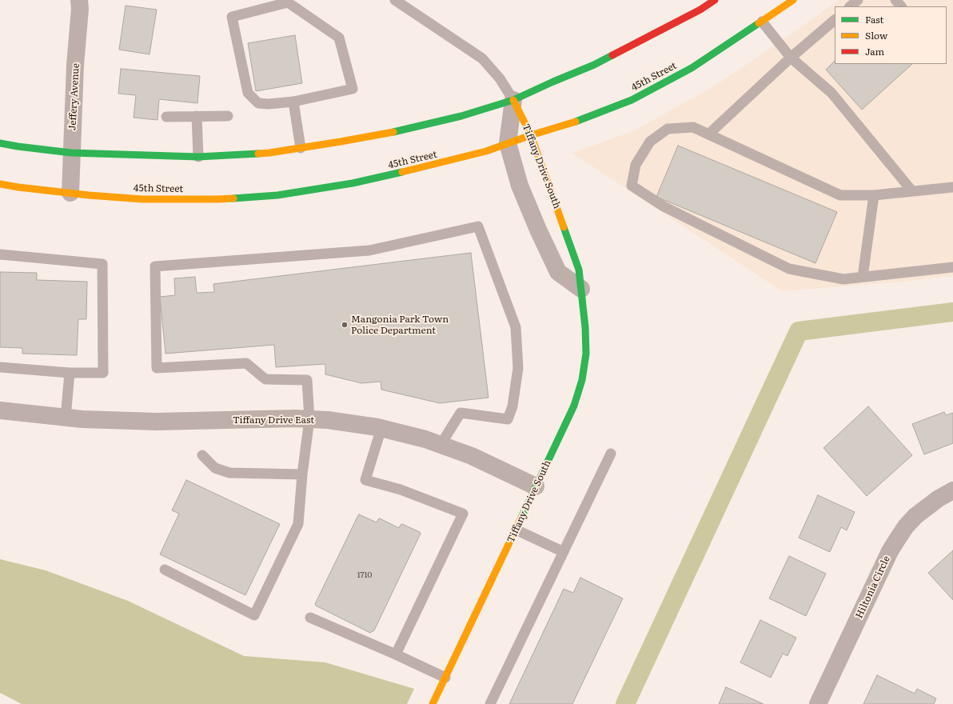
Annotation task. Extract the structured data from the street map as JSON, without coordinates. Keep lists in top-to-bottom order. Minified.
{"streets":{"main road":["45th Street","Tiffany Drive South"],"street":["Jeffery Avenue","Tiffany Drive East","Hiltonia Circle"]},"crossings":[["45th Street","Jeffery Avenue"],["45th Street","Tiffany Drive South"],["Tiffany Drive South","Tiffany Drive East"]],"places":["Mangonia Park Town Police Department"],"house_numbers":["1710"],"legend":["Fast","Slow","Jam"]}
